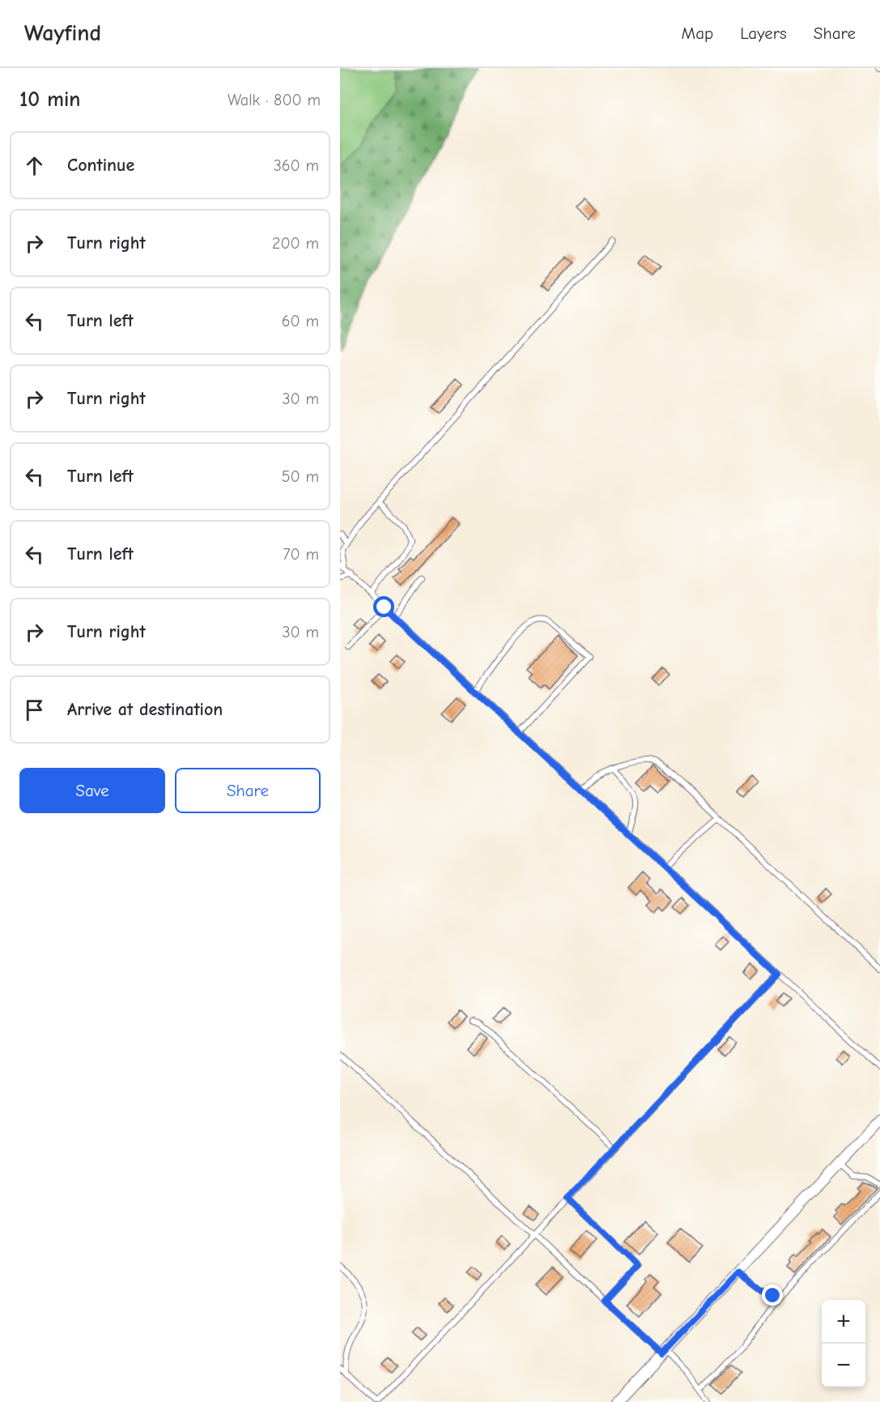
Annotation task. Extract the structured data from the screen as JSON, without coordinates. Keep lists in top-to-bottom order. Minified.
{"page":{"header":"Wayfind","nav":["Map","Layers","Share"],"heading":["10 min","Walk · 800 m"],"list":[["Continue","360 m"],["Turn right","200 m"],["Turn left","60 m"],["Turn right","30 m"],["Turn left","50 m"],["Turn left","70 m"],["Turn right","30 m"],"Arrive at destination"],"buttons":["Save","Share"],"map_buttons":["+","−"]}}
